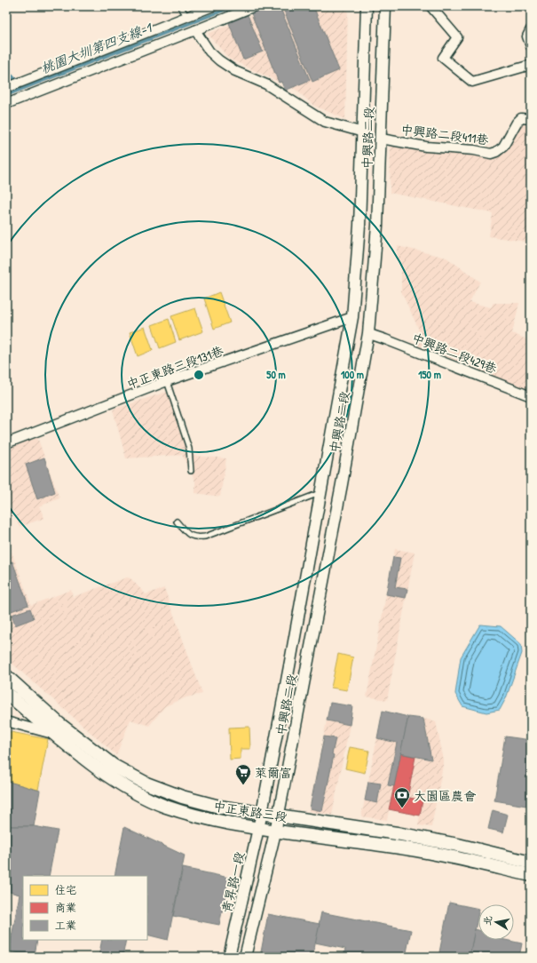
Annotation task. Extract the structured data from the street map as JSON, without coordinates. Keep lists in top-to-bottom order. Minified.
{"streets":{"main road":["中正東路三段"],"street":["中興路二段411巷","中興路二段","中興路二段429巷","中正東路三段131巷","青昇路一段"]},"crossings":[["中興路二段411巷","中興路二段"],["中興路二段","中興路二段429巷"],["中興路二段","中正東路三段131巷"],["中興路二段","中正東路三段"],["中興路二段","青昇路一段"],["中正東路三段","青昇路一段"]],"water":["桃園大圳第四支線-1"],"places":{"supermarket":["萊爾富"],"bank":["大園區農會"]},"legend":["住宅","商業","工業"],"north":"left","rings":["50 m","100 m","150 m"]}
